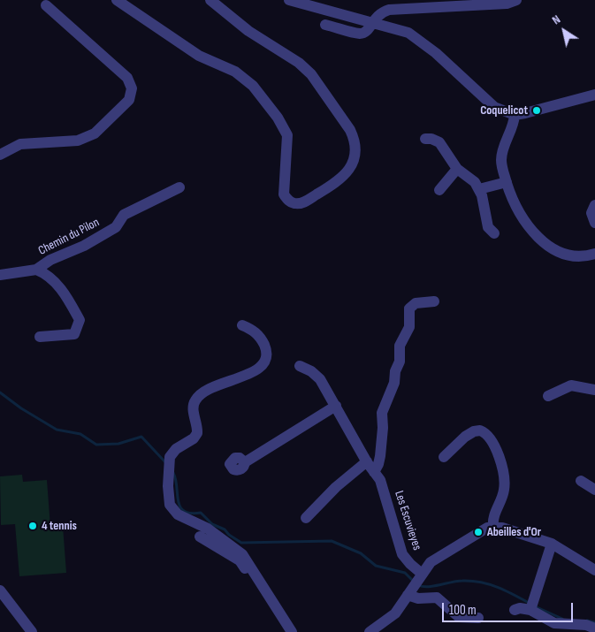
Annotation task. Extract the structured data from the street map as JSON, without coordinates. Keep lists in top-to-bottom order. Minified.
{"streets":{"street":["Chemin du Pilon","Les Escuvieyes"]},"places":["Coquelicot","4 tennis","Abeilles d'Or"],"scale_bar":"100 m","north":"top left"}
